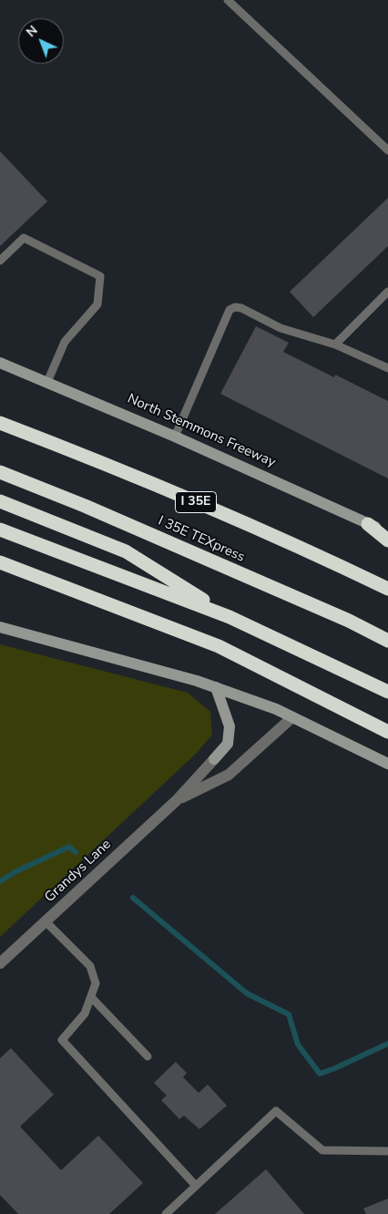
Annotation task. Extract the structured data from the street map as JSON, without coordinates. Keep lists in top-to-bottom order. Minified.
{"streets":{"highway":["I 35E","I 35E TEXpress"],"main road":["North Stemmons Freeway"],"street":["Grandys Lane"]},"north":"top left"}
